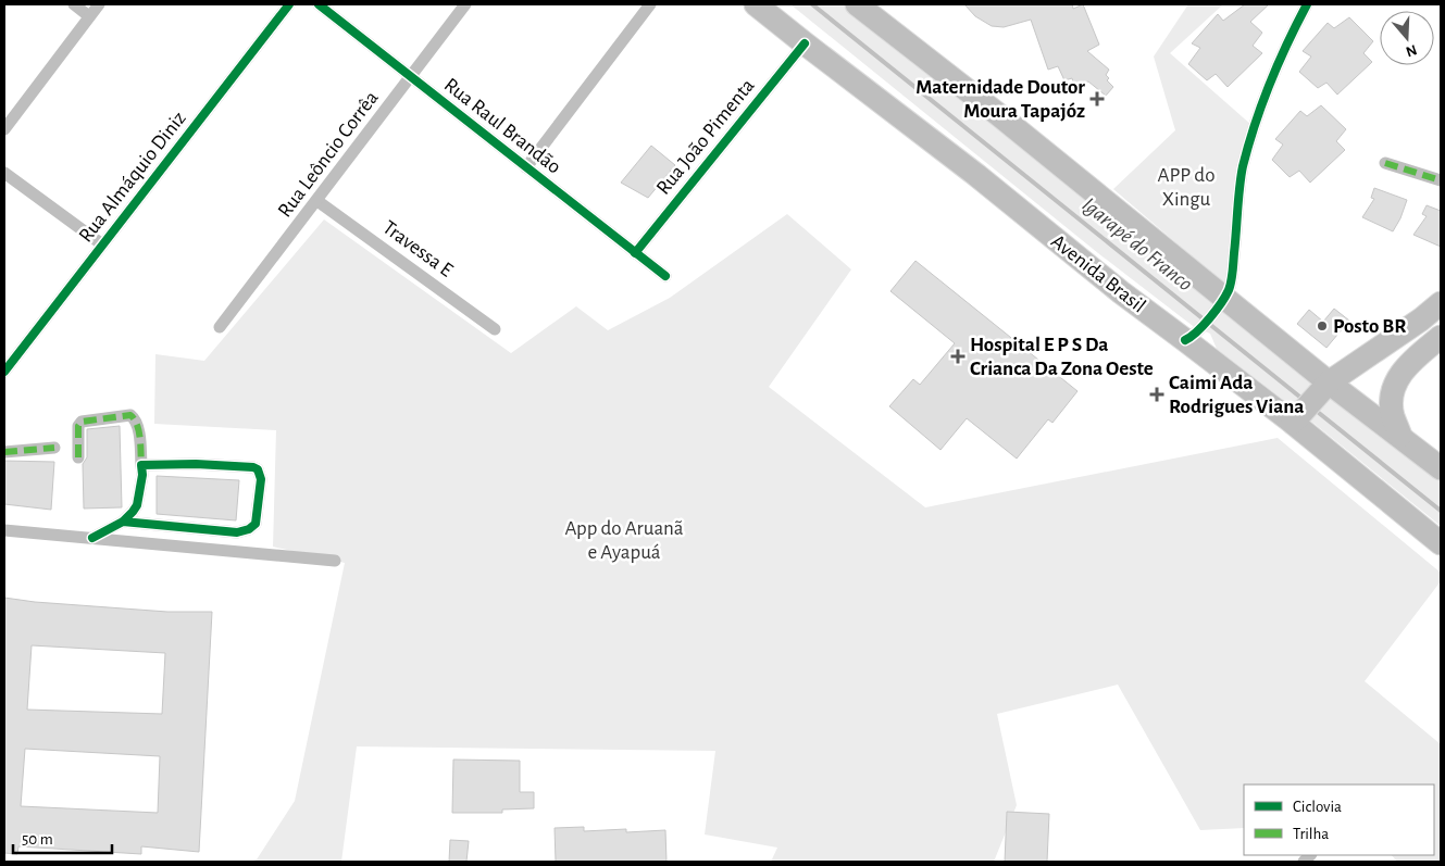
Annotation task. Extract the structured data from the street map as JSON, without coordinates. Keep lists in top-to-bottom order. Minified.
{"streets":{"highway":["Avenida Brasil"],"street":["Rua Raul Brandão","Rua João Pimenta","Rua Leôncio Corrêa","Rua Almáquio Diniz","Travessa E"]},"crossings":[["Rua Raul Brandão","Rua João Pimenta"],["Rua Raul Brandão","Rua Leôncio Corrêa"],["Rua João Pimenta","Avenida Brasil"],["Rua Leôncio Corrêa","Travessa E"]],"water":["Igarapé do Franco"],"parks":["APP do Xingu","App do Aruanã e Ayapuá"],"places":{"health":["Maternidade Doutor Moura Tapajóz","Hospital E P S Da Crianca Da Zona Oeste","Caimi Ada Rodrigues Viana"],"other":["Posto BR"]},"legend":["Ciclovia","Trilha"],"scale_bar":"50 m","north":"bottom"}
